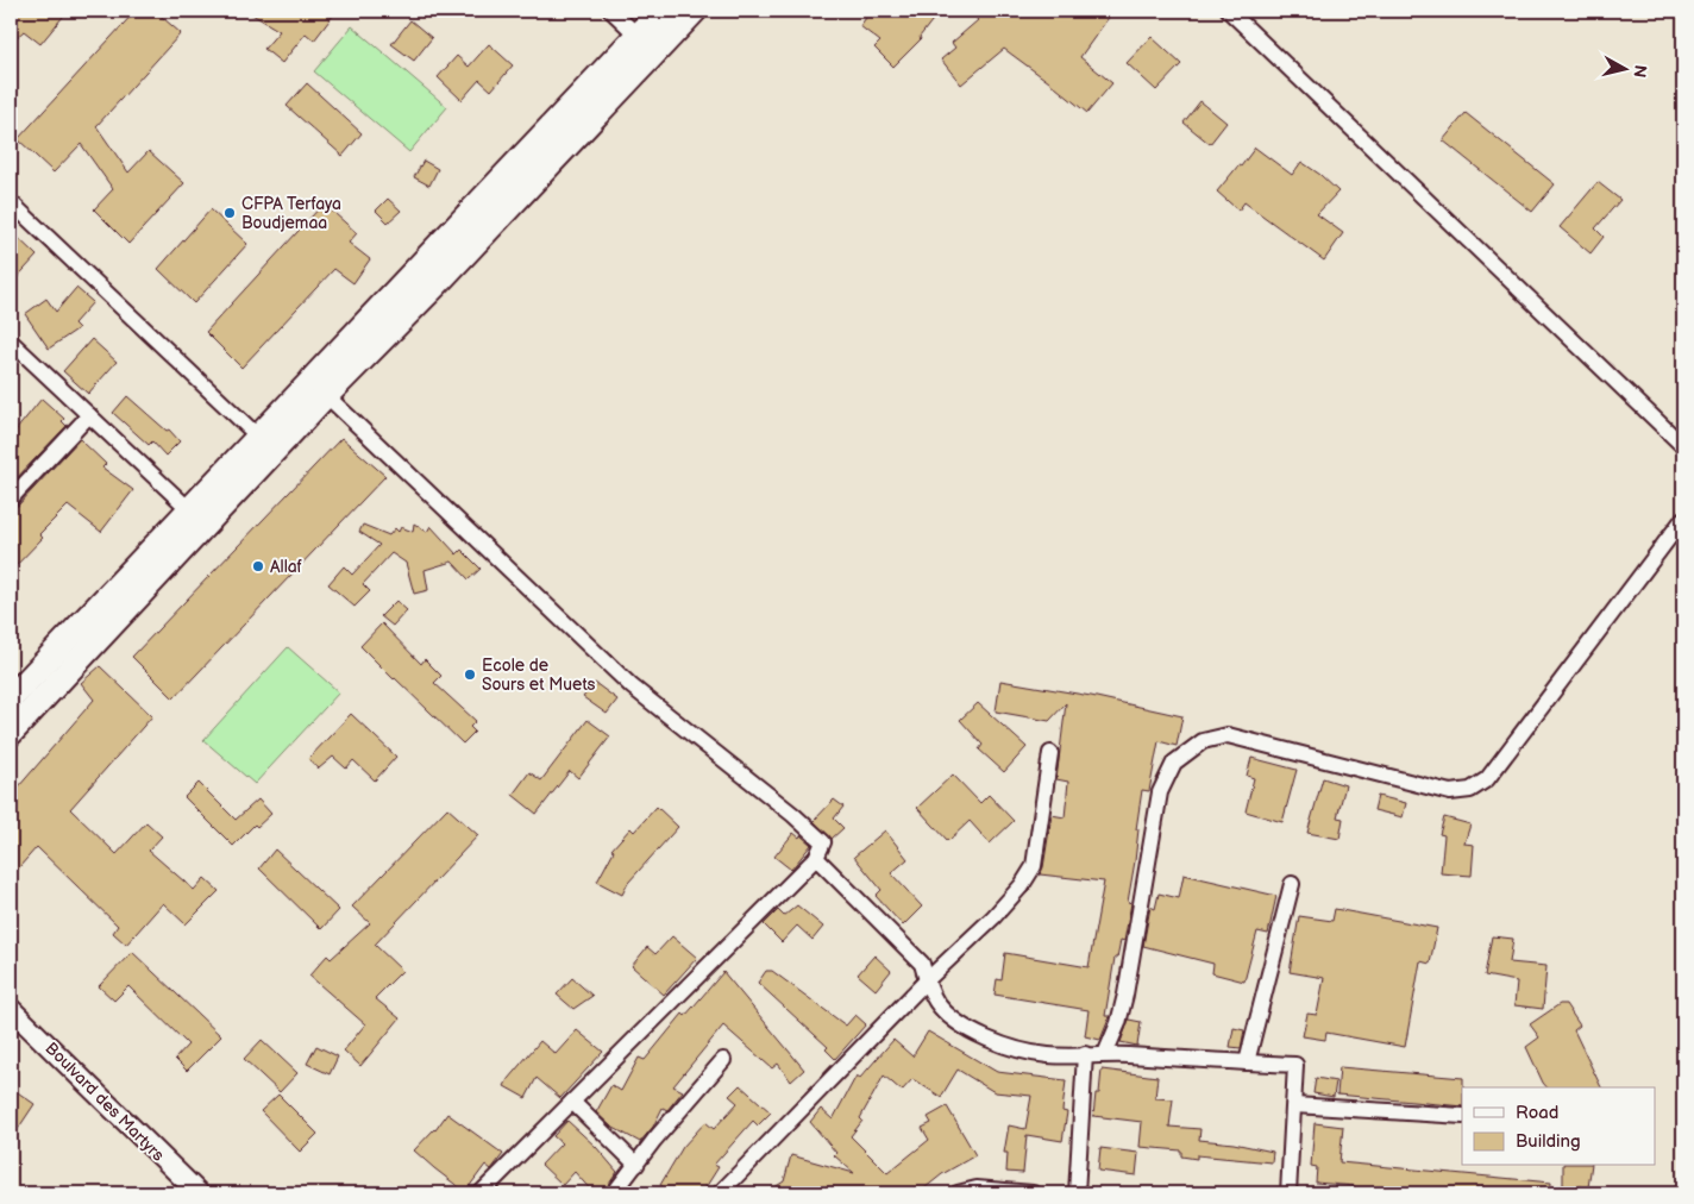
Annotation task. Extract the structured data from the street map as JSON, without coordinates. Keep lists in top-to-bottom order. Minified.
{"streets":{"street":["Boulvard des Martyrs"]},"places":["CFPA Terfaya Boudjemaa","Allaf","Ecole de Sours et Muets"],"legend":["Road","Building"],"north":"right"}
